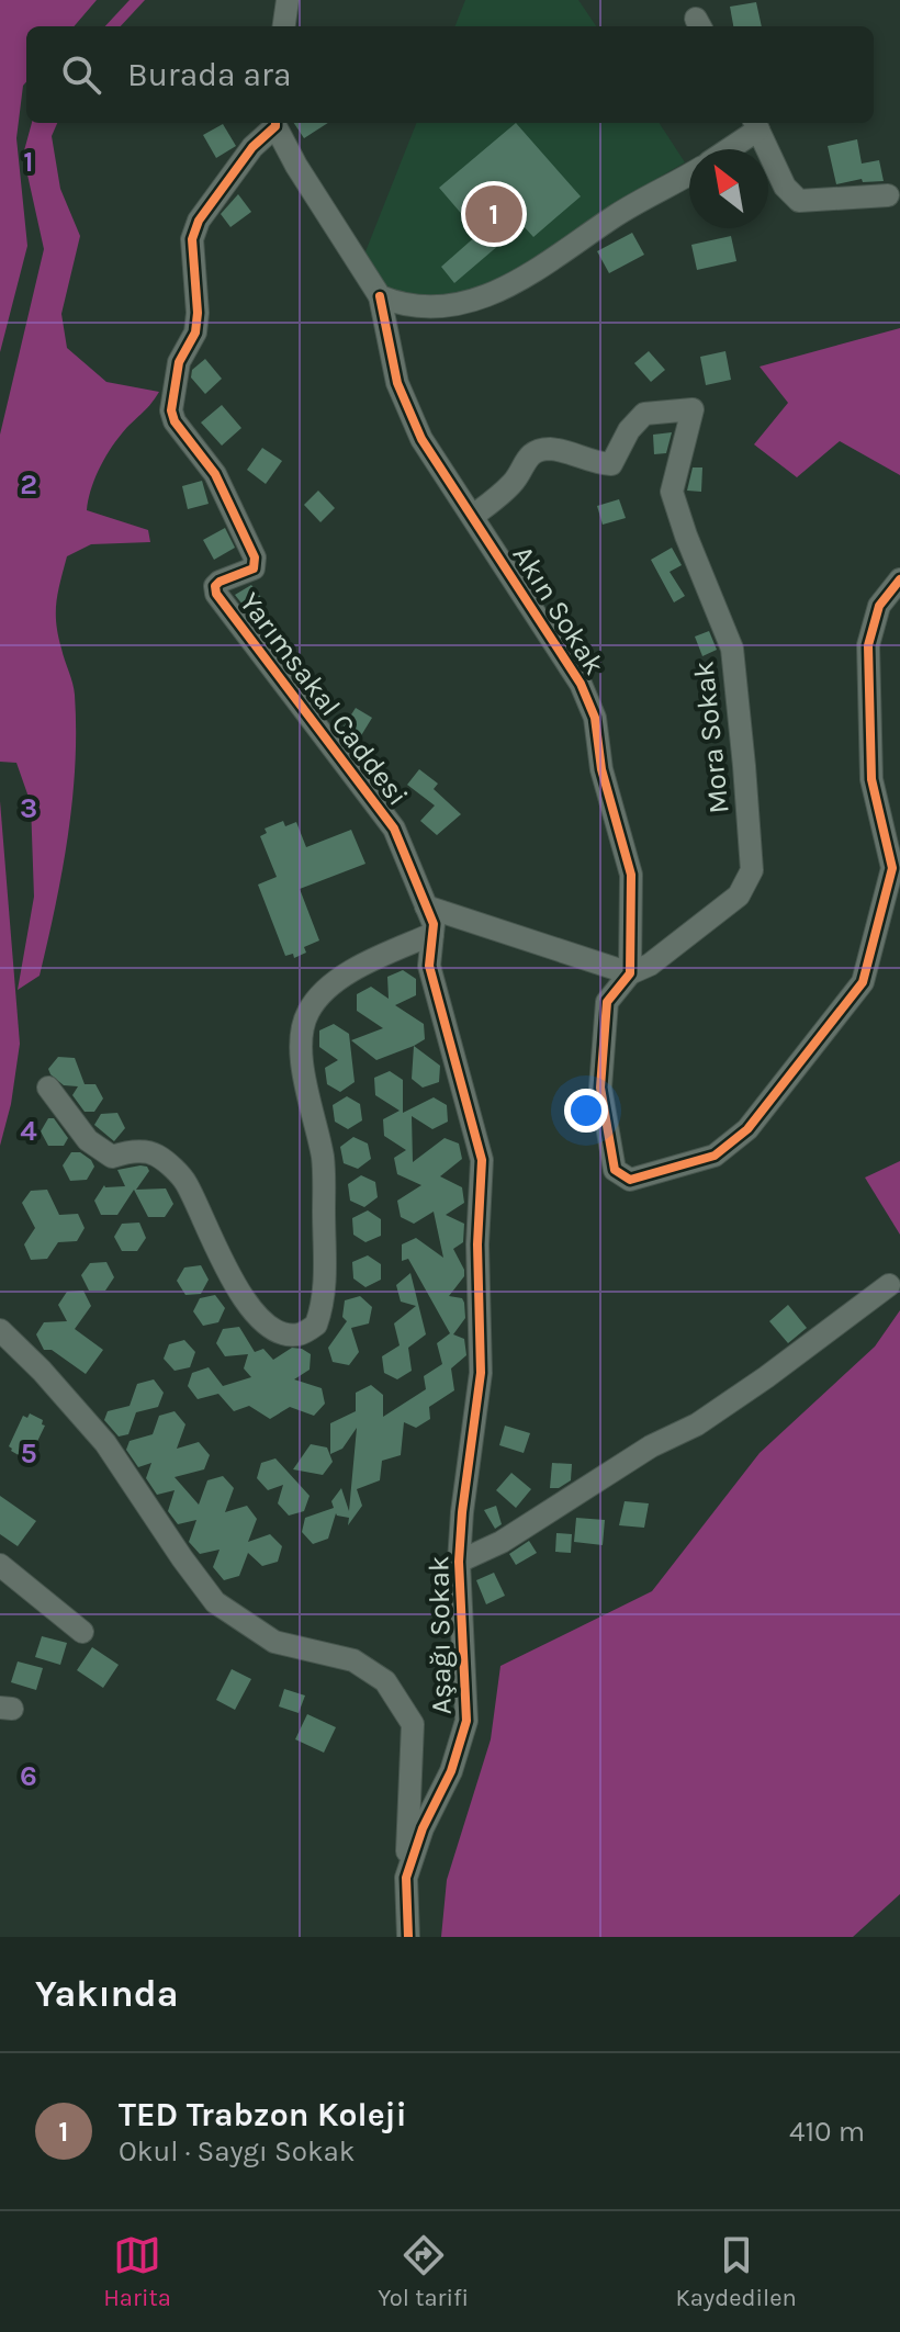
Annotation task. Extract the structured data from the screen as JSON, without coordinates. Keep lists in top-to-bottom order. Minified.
{"streets":{"street":["Akın Sokak","Yarımsakal Caddesi","Mora Sokak","Aşağı Sokak"]},"crossings":[["Akın Sokak","Mora Sokak"],["Yarımsakal Caddesi","Aşağı Sokak"]],"north":"top left","page":{"search":"Burada ara","pins":"1","heading":"Yakında","list":[{"mark":"1","name":"TED Trabzon Koleji","note":"Okul · Saygı Sokak","value":"410 m"}],"nav":["Harita","Yol tarifi","Kaydedilen"]},"grid":{"rows":["1","2","3","4","5","6"]}}
